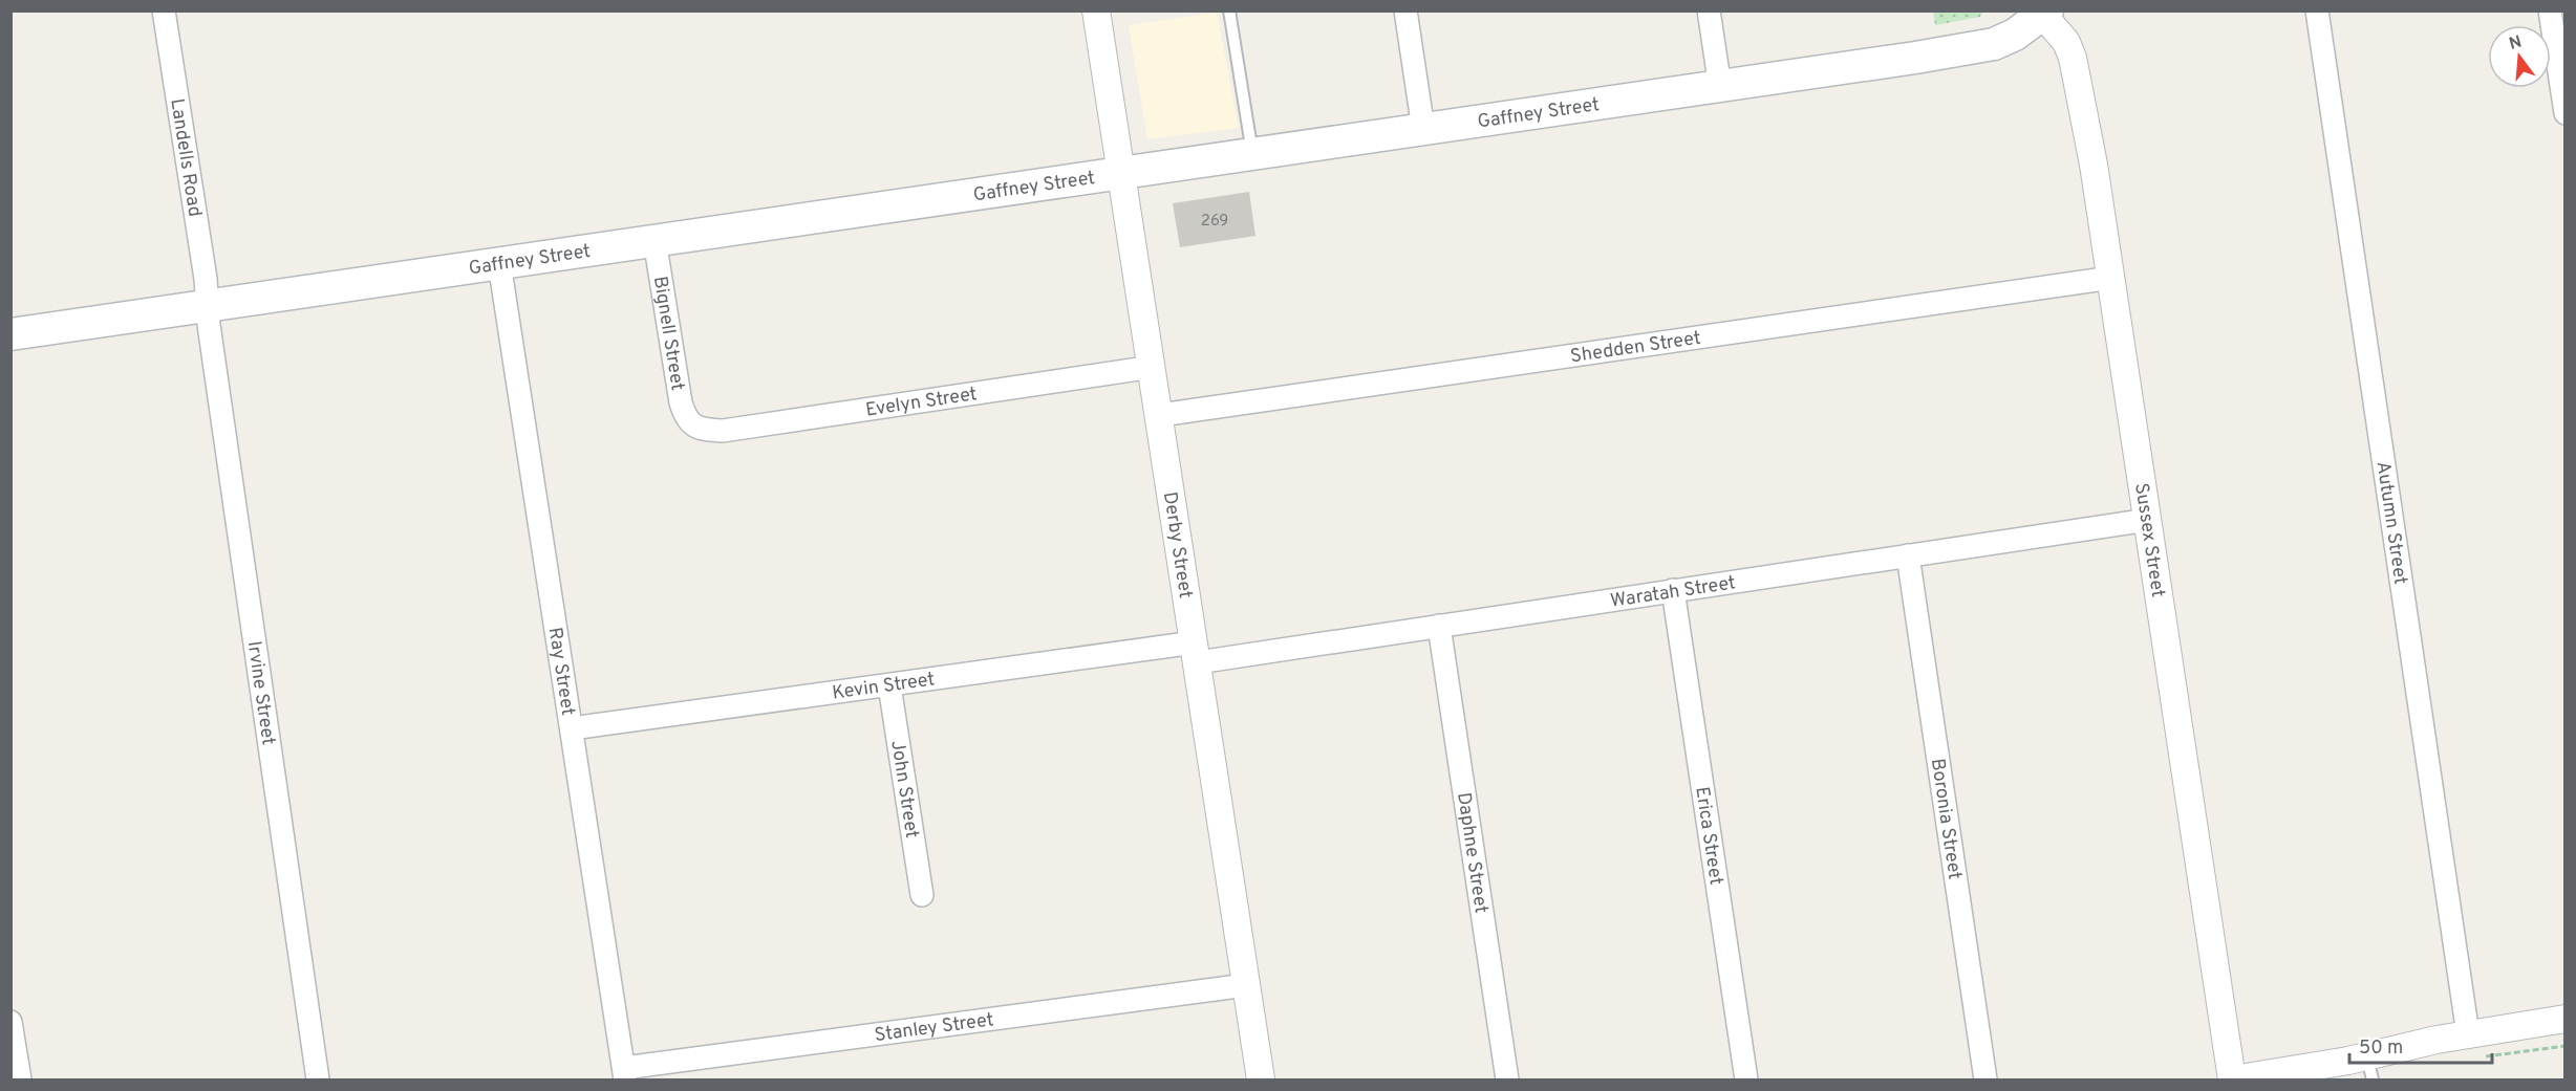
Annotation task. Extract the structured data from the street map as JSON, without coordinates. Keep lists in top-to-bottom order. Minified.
{"streets":{"main road":["Gaffney Street"],"street":["Landells Road","Bignell Street","Shedden Street","Evelyn Street","Autumn Street","Sussex Street","Derby Street","Waratah Street","Ray Street","Kevin Street","Irvine Street","John Street","Boronia Street","Erica Street","Daphne Street","Stanley Street"]},"crossings":[["Gaffney Street","Landells Road"],["Gaffney Street","Bignell Street"],["Gaffney Street","Sussex Street"],["Gaffney Street","Derby Street"],["Gaffney Street","Ray Street"],["Gaffney Street","Irvine Street"],["Landells Road","Irvine Street"],["Bignell Street","Evelyn Street"],["Shedden Street","Sussex Street"],["Shedden Street","Derby Street"],["Evelyn Street","Derby Street"],["Sussex Street","Waratah Street"],["Derby Street","Waratah Street"],["Derby Street","Kevin Street"],["Derby Street","Stanley Street"],["Waratah Street","Kevin Street"],["Waratah Street","Boronia Street"],["Waratah Street","Erica Street"],["Waratah Street","Daphne Street"],["Ray Street","Kevin Street"],["Ray Street","Stanley Street"],["Kevin Street","John Street"]],"house_numbers":["269"],"scale_bar":"50 m","north":"top"}
